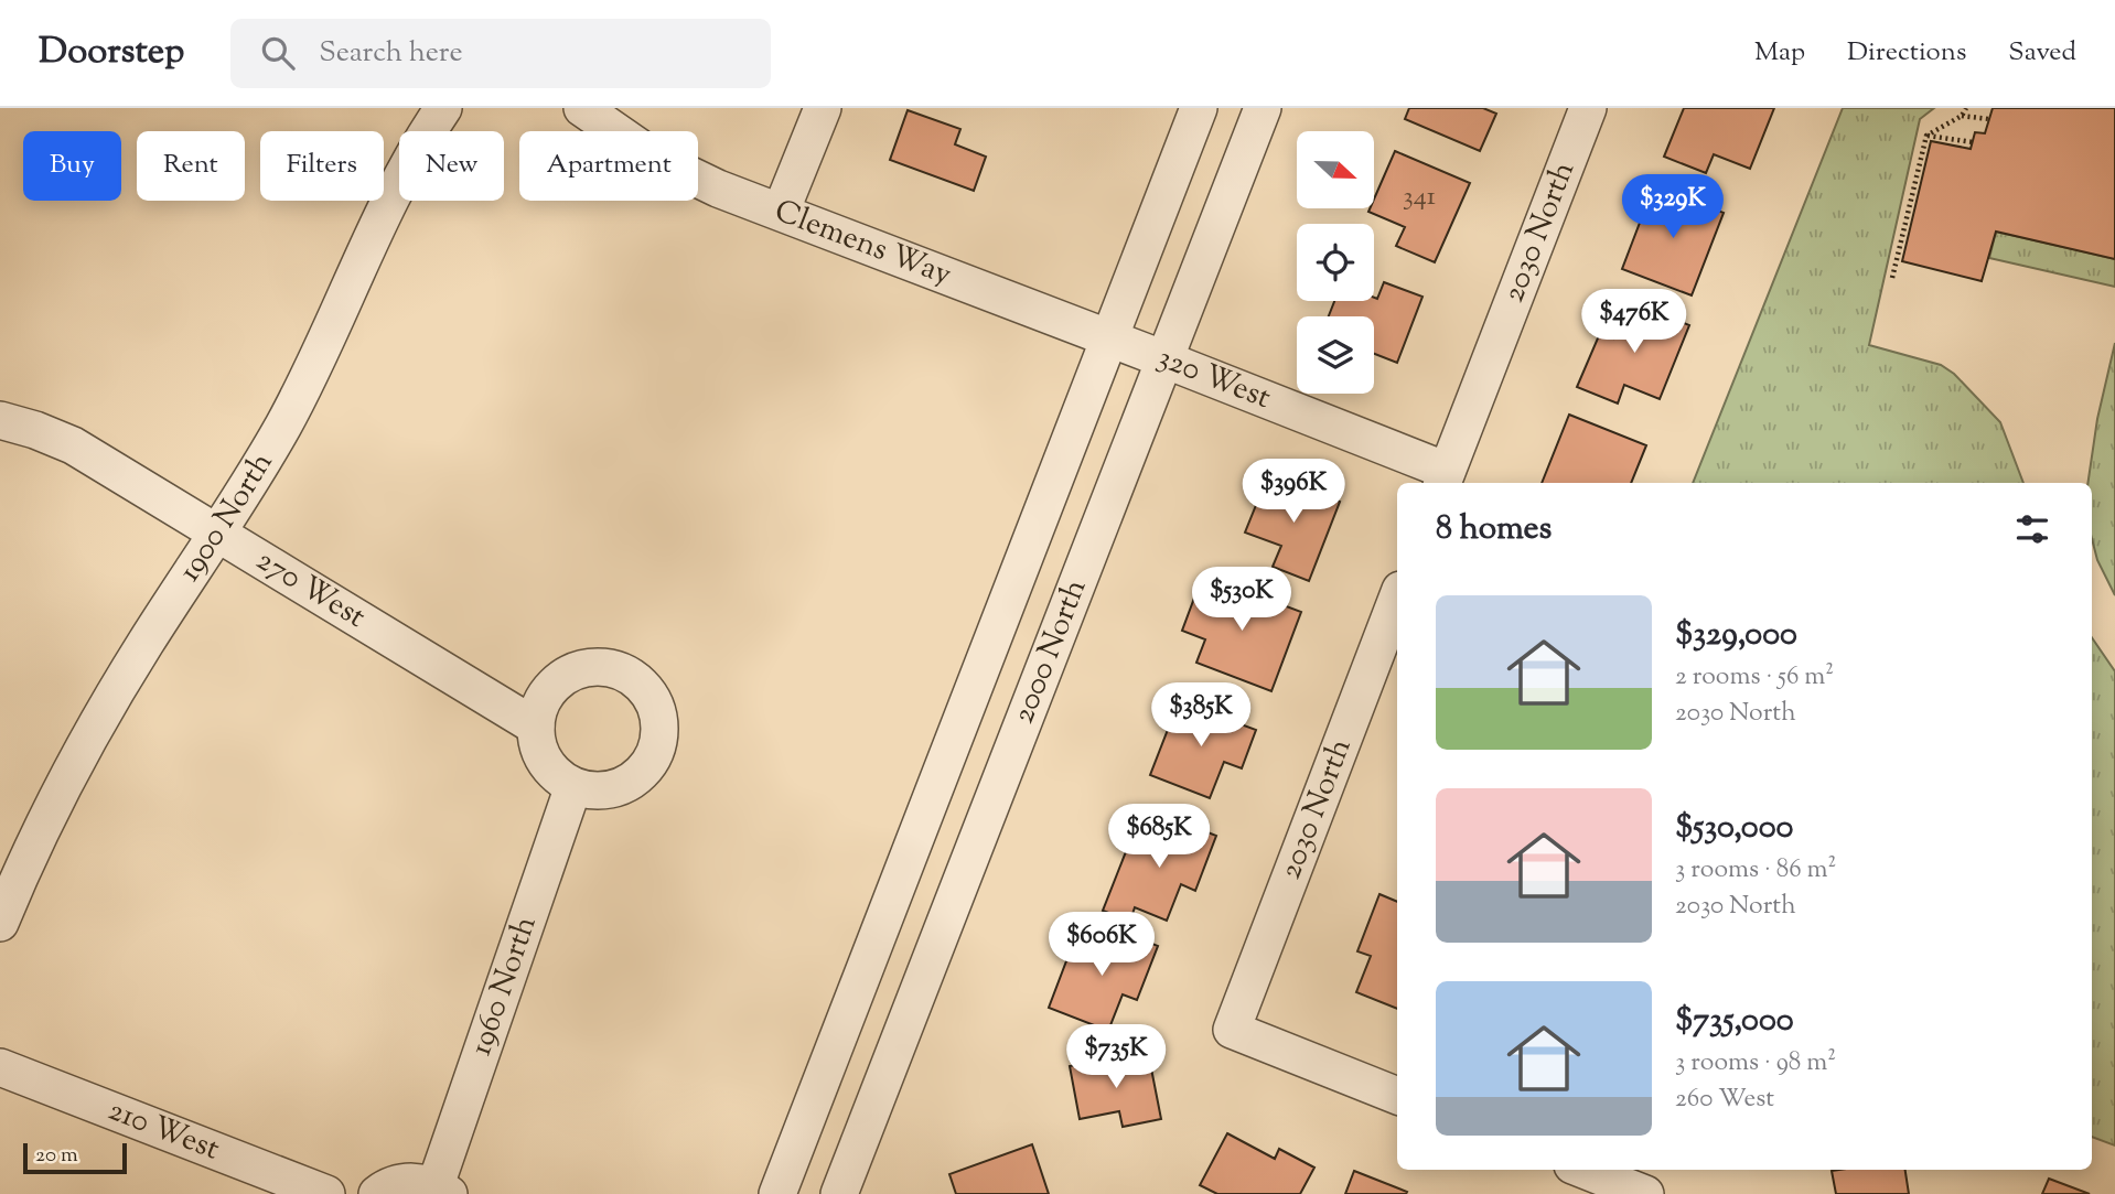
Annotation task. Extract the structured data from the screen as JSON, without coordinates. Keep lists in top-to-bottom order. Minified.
{"streets":{"street":["2030 North","Clemens Way","320 West","1900 North","270 West","2000 North","1960 North","210 West"]},"crossings":[["2030 North","320 West"],["Clemens Way","320 West"],["Clemens Way","2000 North"],["320 West","2000 North"],["1900 North","270 West"],["270 West","1960 North"]],"house_numbers":["341"],"scale_bar":"20 m","north":"right","page":{"header":"Doorstep","search":"Search here","nav":["Map","Directions","Saved"],"chip":["Buy","Rent","Filters","New","Apartment"],"price":["$329K","$476K","$396K","$530K","$385K","$685K","$606K","$735K"],"heading":"8 homes","list":[{"name":"$329,000","note":"2 rooms · 56 m² · 2030 North"},{"name":"$530,000","note":"3 rooms · 86 m² · 2030 North"},{"name":"$735,000","note":"3 rooms · 98 m² · 260 West"}],"scale":"20 m"}}
